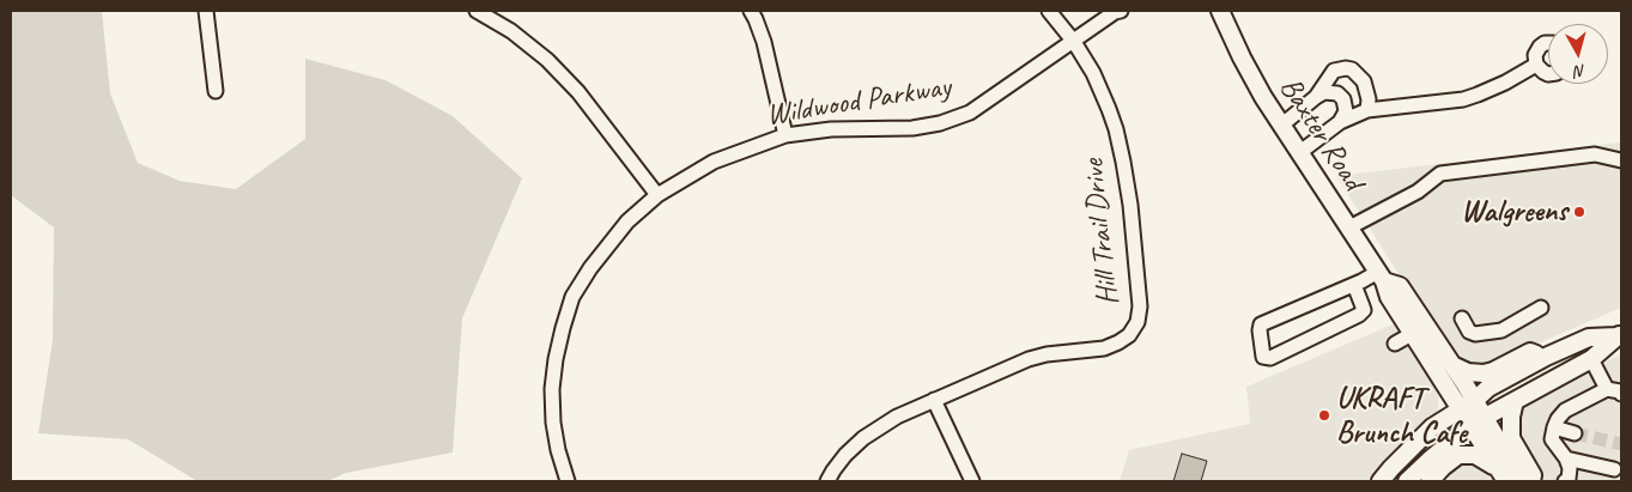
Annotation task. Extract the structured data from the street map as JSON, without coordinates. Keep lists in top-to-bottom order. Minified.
{"streets":{"main road":["Baxter Road"],"street":["Wildwood Parkway","Hill Trail Drive"]},"crossings":[["Wildwood Parkway","Hill Trail Drive"]],"places":["Walgreens","UKRAFT Brunch Cafe"],"north":"bottom"}
